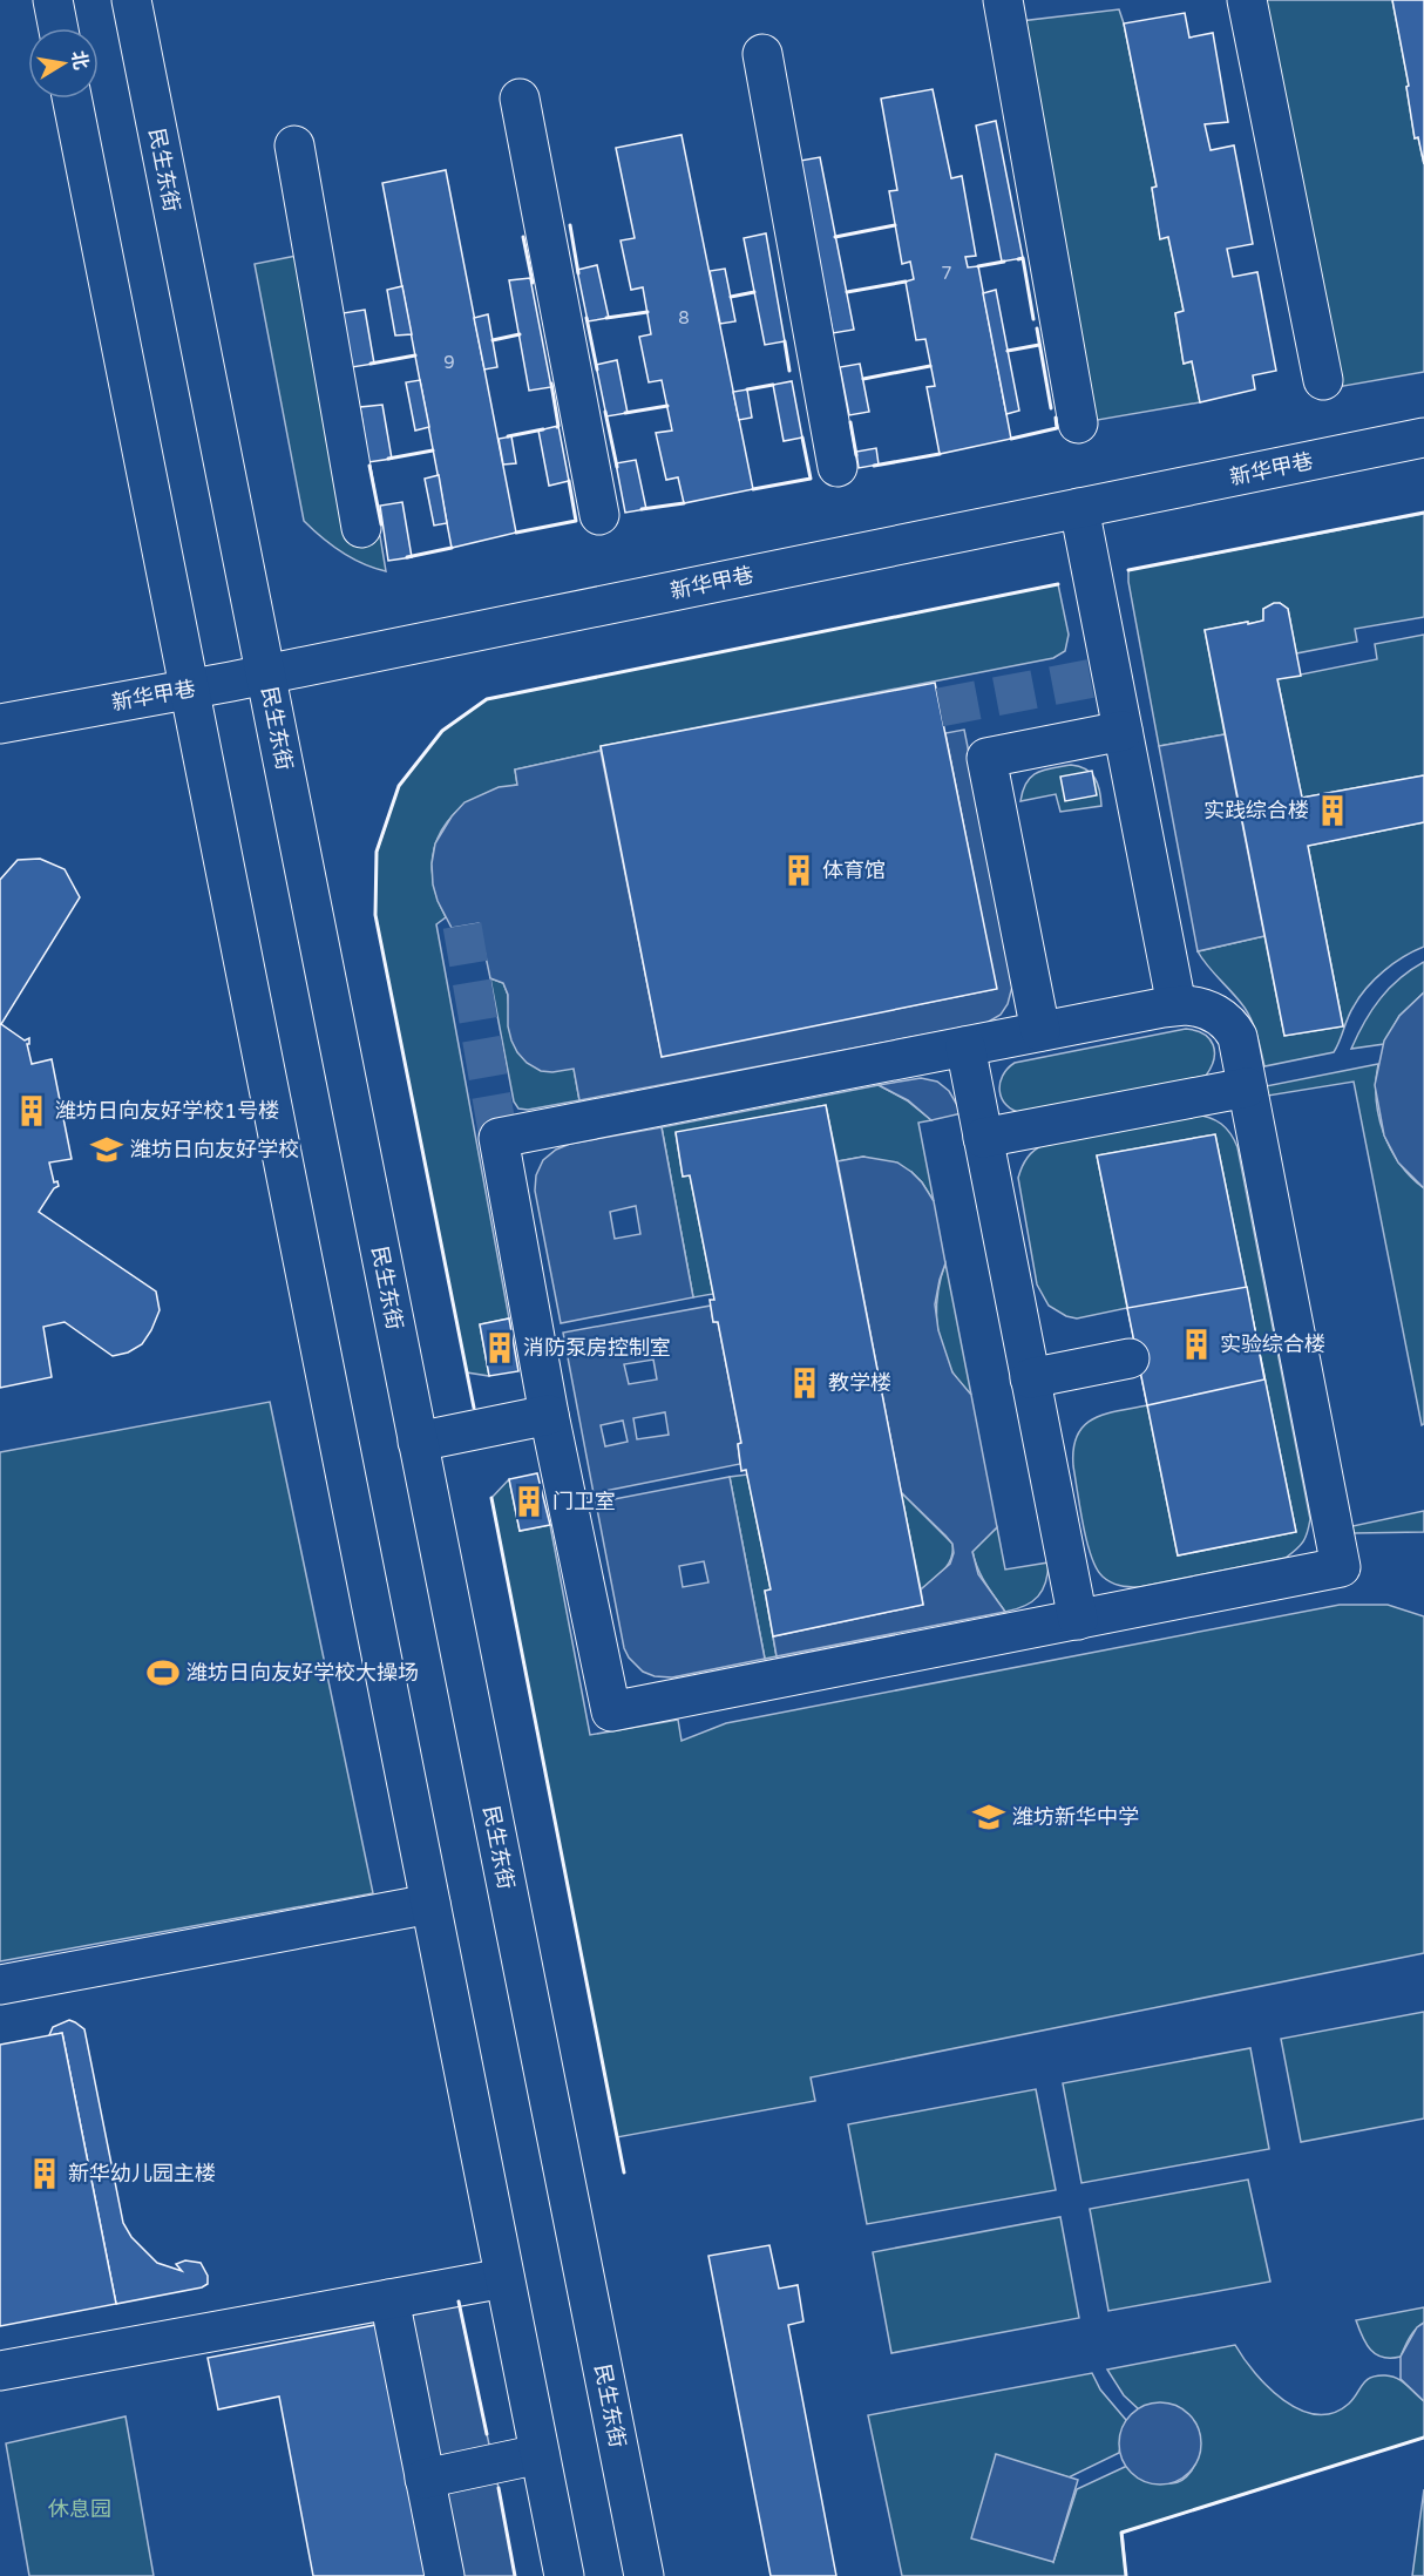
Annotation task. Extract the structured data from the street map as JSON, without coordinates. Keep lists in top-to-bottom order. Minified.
{"streets":{"main road":["民生东街","新华甲巷"]},"crossings":[["民生东街","新华甲巷"]],"parks":["休息园"],"places":{"building":["实践综合楼","体育馆","潍坊日向友好学校1号楼","实验综合楼","消防泵房控制室","教学楼","门卫室","新华幼儿园主楼"],"school or university":["潍坊日向友好学校","潍坊新华中学"],"sports":["潍坊日向友好学校大操场"]},"house_numbers":["7","8","9"],"north":"right"}
